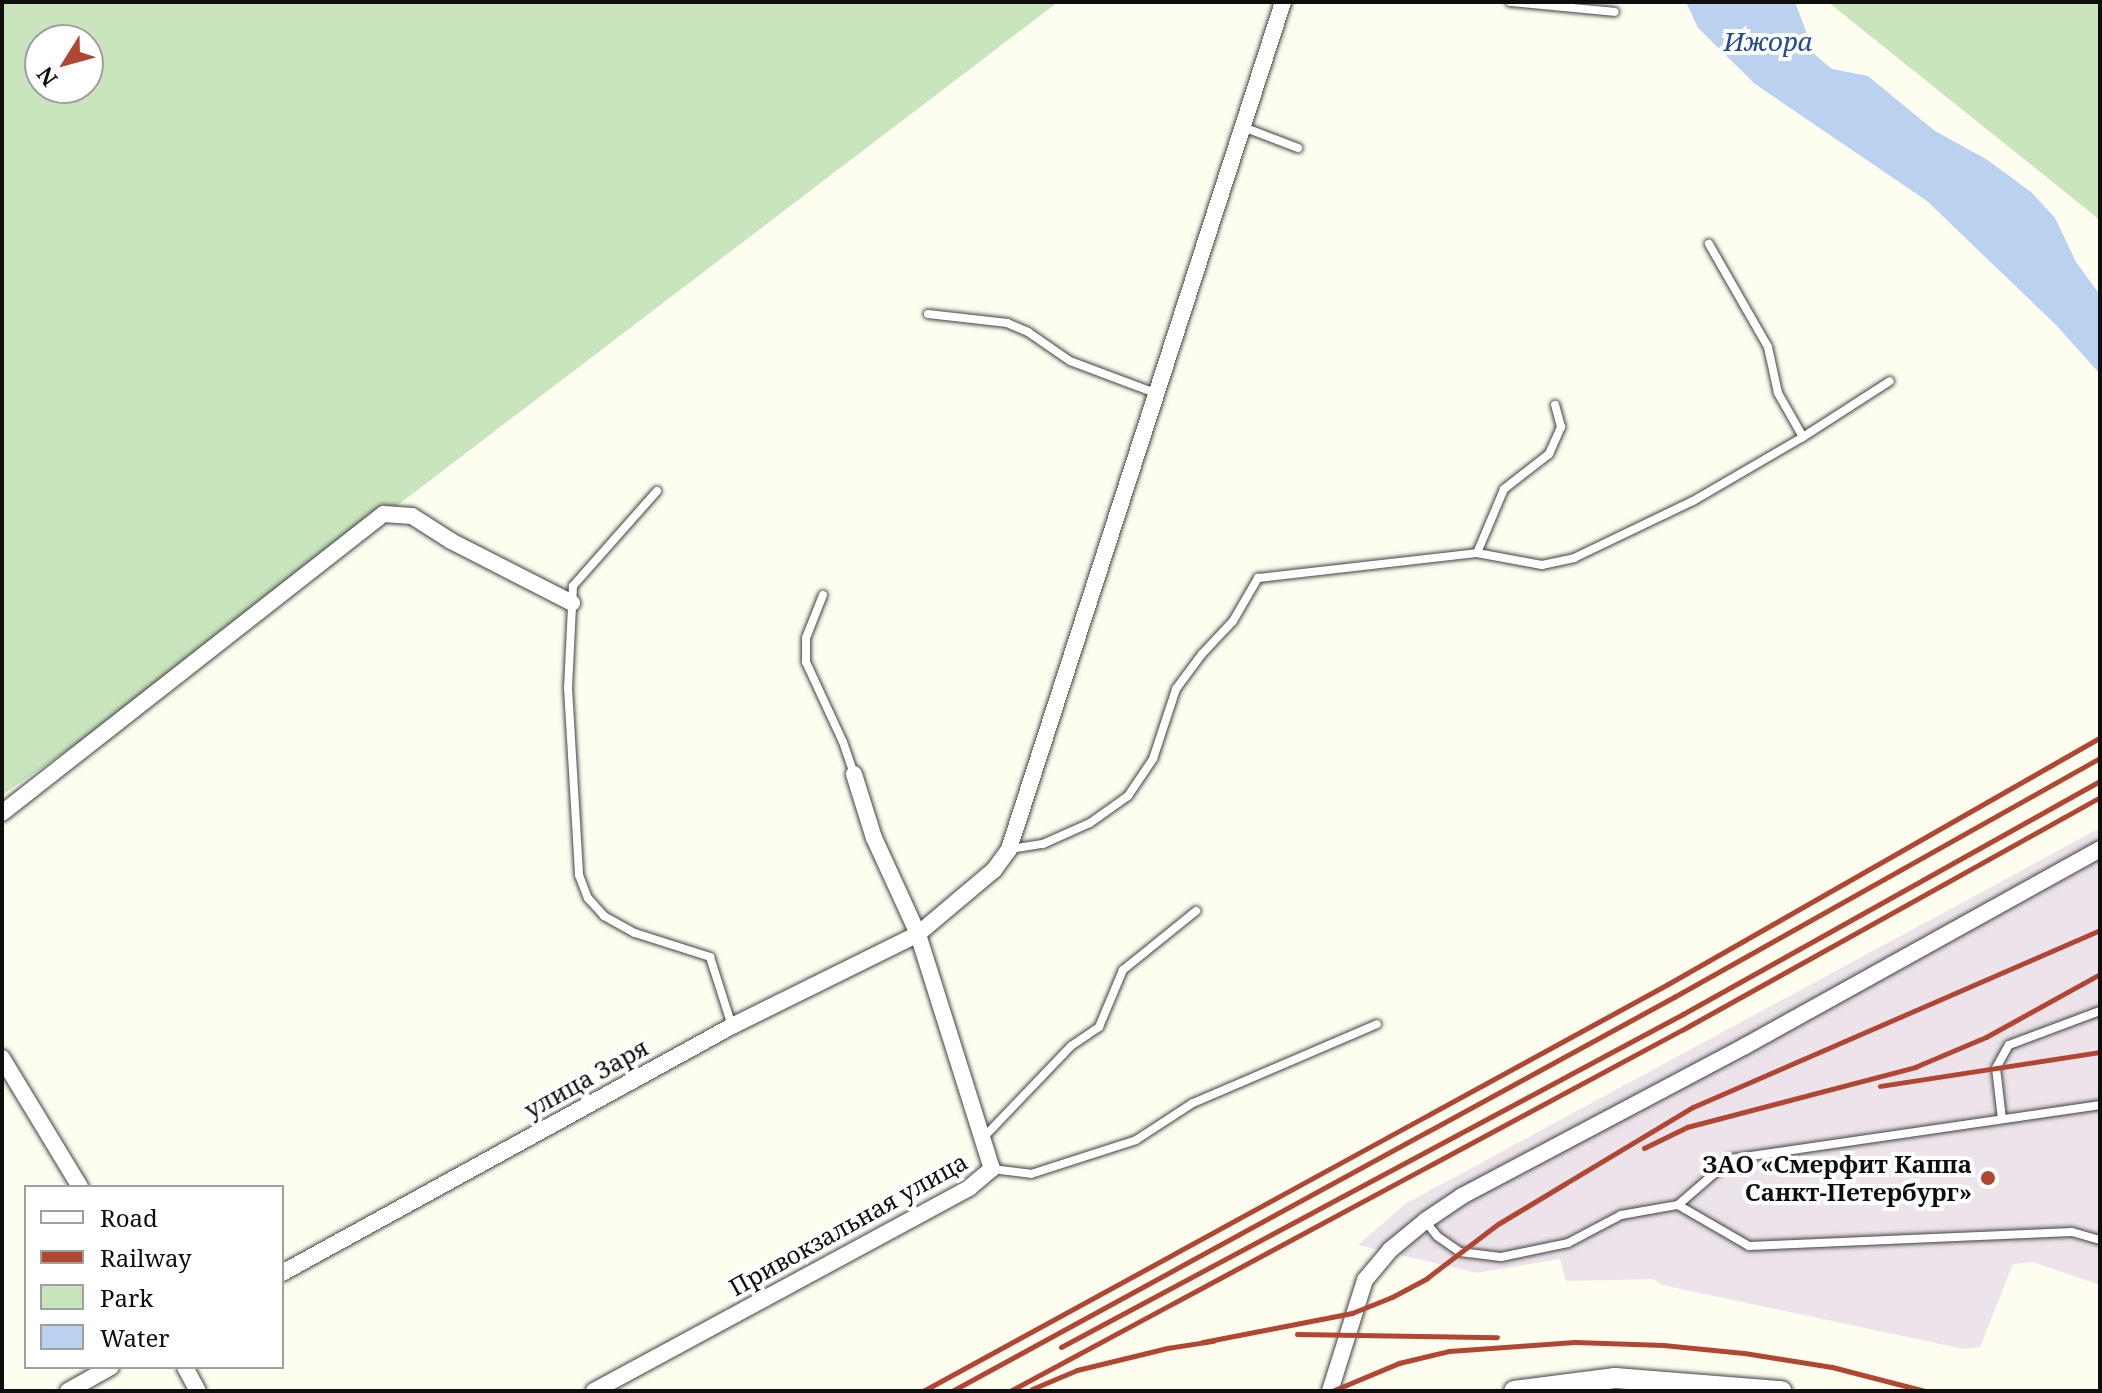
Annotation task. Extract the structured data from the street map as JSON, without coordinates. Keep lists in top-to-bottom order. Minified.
{"streets":{"street":["улица Заря","Привокзальная улица"]},"crossings":[["улица Заря","Привокзальная улица"]],"water":["Ижора"],"places":["ЗАО «Смерфит Каппа Санкт-Петербург»"],"legend":["Road","Railway","Park","Water"],"north":"bottom left"}
